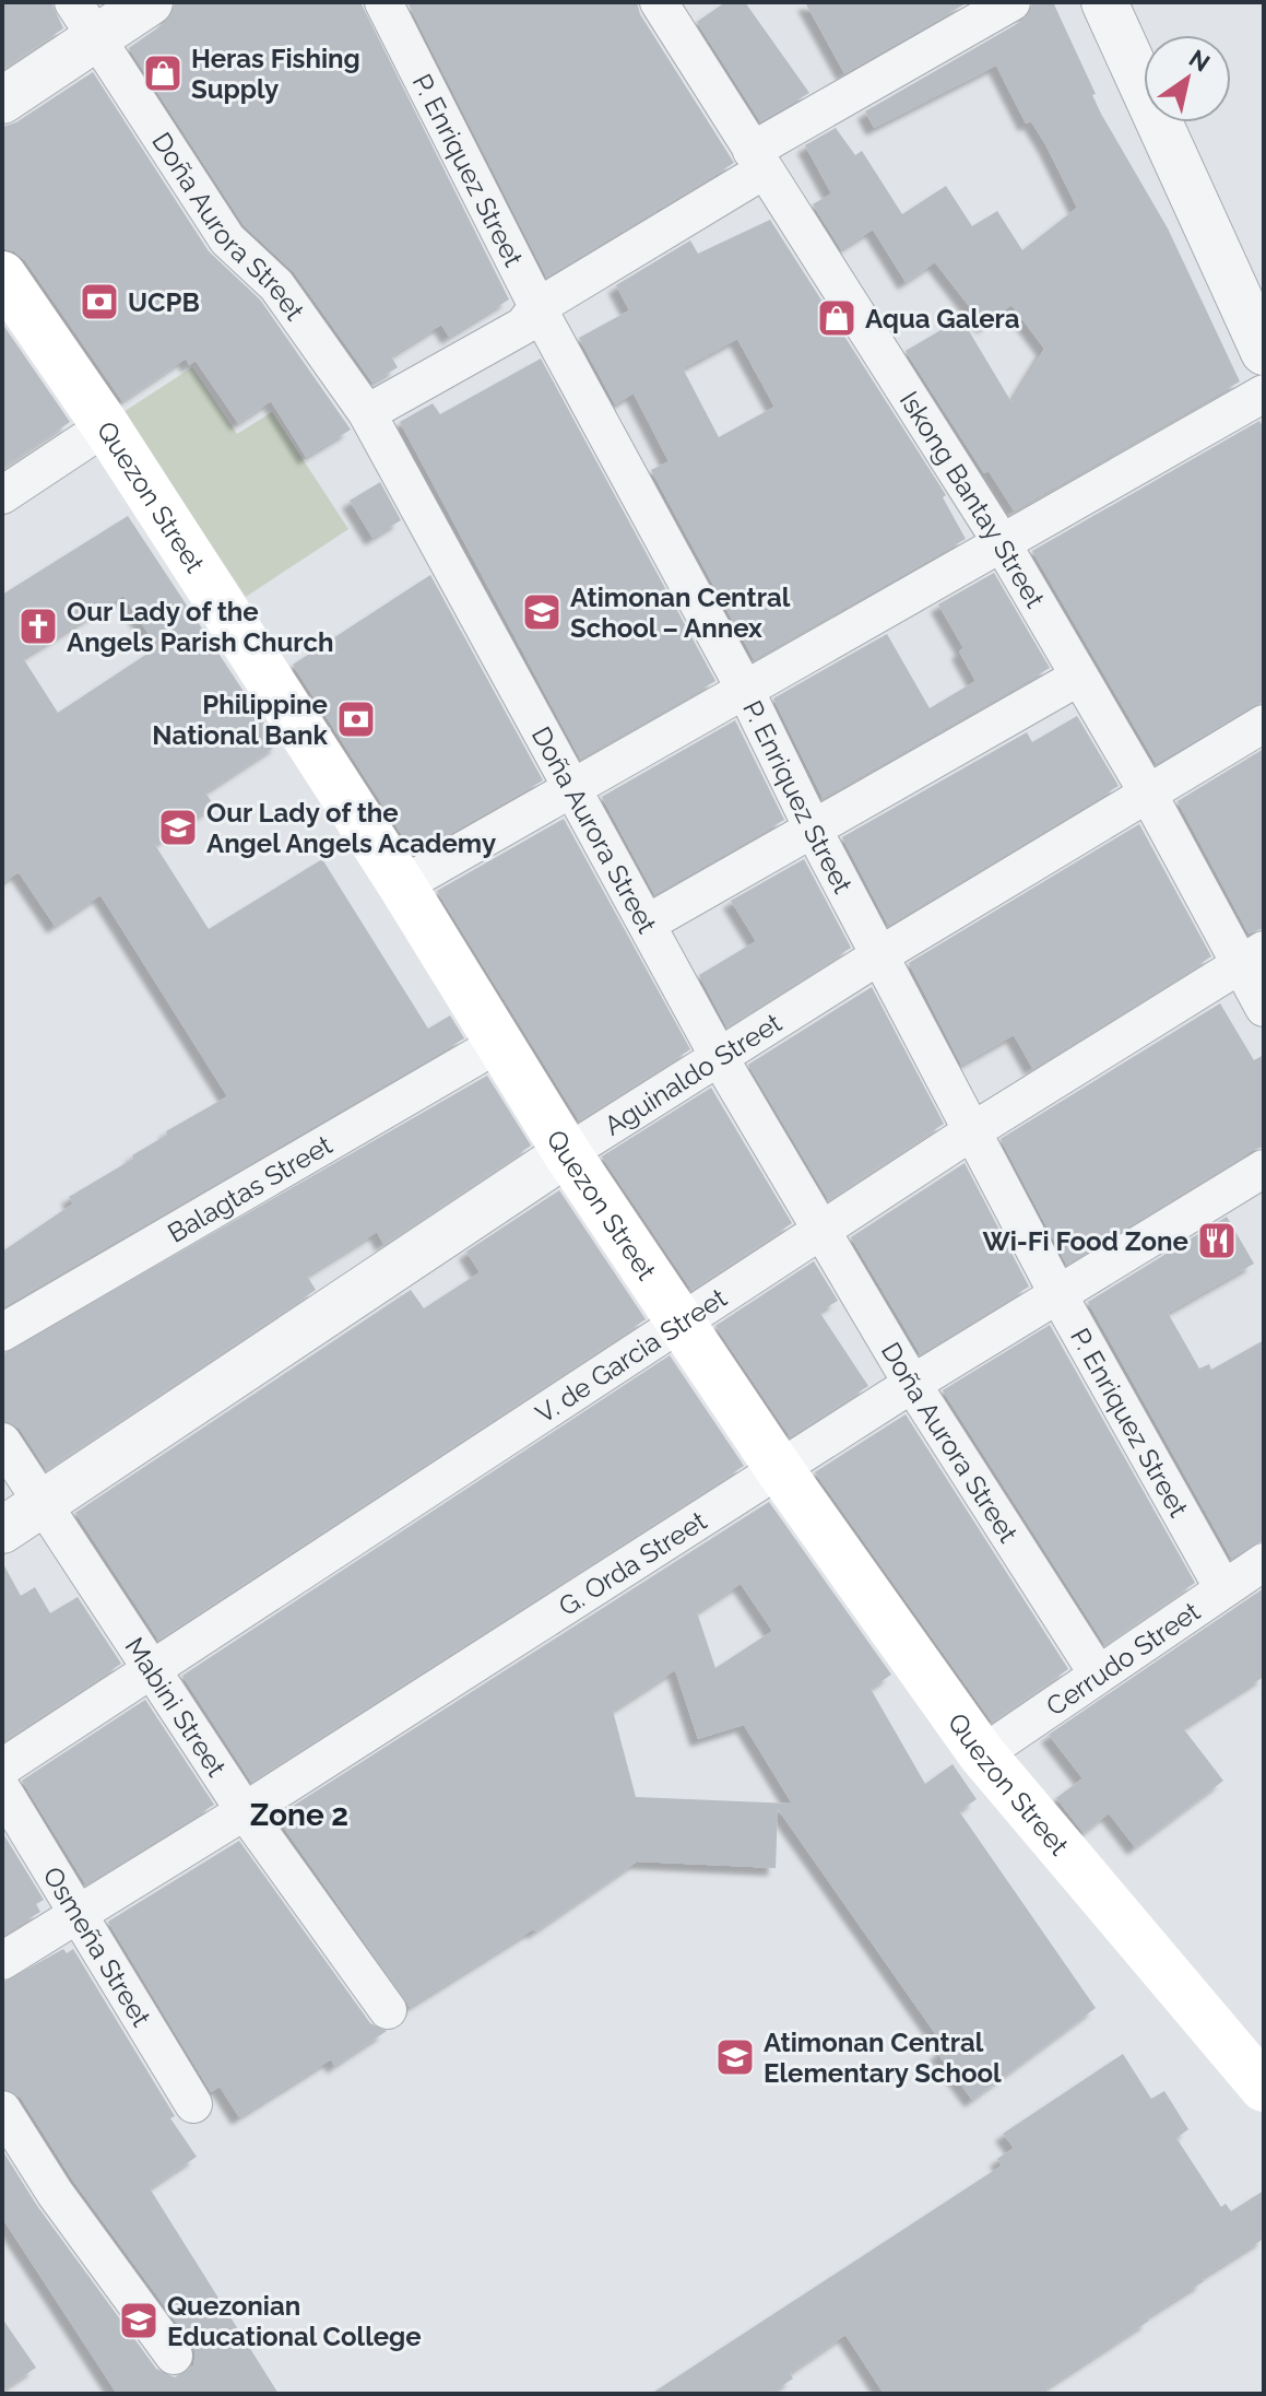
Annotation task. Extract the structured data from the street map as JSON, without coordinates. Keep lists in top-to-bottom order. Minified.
{"streets":{"main road":["Quezon Street"],"street":["P. Enriquez Street","Doña Aurora Street","Iskong Bantay Street","Aguinaldo Street","Balagtas Street","V. de Garcia Street","G. Orda Street","Cerrudo Street","Mabini Street","Osmeña Street"]},"crossings":[["P. Enriquez Street","Aguinaldo Street"],["P. Enriquez Street","V. de Garcia Street"],["P. Enriquez Street","G. Orda Street"],["P. Enriquez Street","Cerrudo Street"],["Doña Aurora Street","Aguinaldo Street"],["Doña Aurora Street","V. de Garcia Street"],["Doña Aurora Street","G. Orda Street"],["Doña Aurora Street","Cerrudo Street"],["Quezon Street","Aguinaldo Street"],["Quezon Street","Balagtas Street"],["Quezon Street","V. de Garcia Street"],["Quezon Street","G. Orda Street"],["Quezon Street","Cerrudo Street"],["Iskong Bantay Street","Aguinaldo Street"],["Iskong Bantay Street","V. de Garcia Street"],["Aguinaldo Street","Mabini Street"],["V. de Garcia Street","Mabini Street"],["G. Orda Street","Mabini Street"],["G. Orda Street","Osmeña Street"]],"districts":["Zone 2"],"places":{"shop":["Heras Fishing Supply","Aqua Galera"],"bank":["UCPB","Philippine National Bank"],"school or university":["Atimonan Central School – Annex","Our Lady of the Angel Angels Academy","Atimonan Central Elementary School","Quezonian Educational College"],"church":["Our Lady of the Angels Parish Church"],"restaurant":["Wi-Fi Food Zone"]},"north":"top right"}
